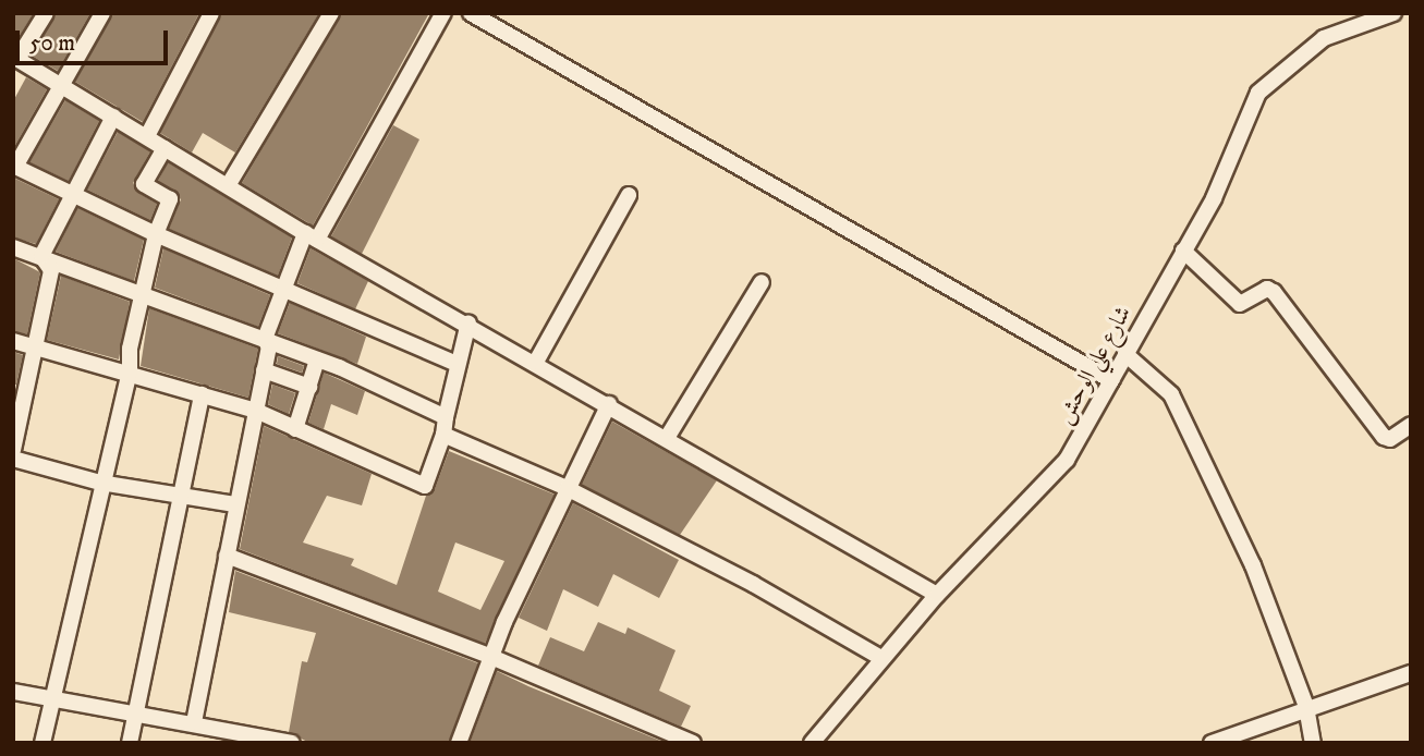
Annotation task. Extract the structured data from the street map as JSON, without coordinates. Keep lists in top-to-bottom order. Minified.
{"streets":{"street":["شارع علي الوحش"]},"scale_bar":"50 m"}
